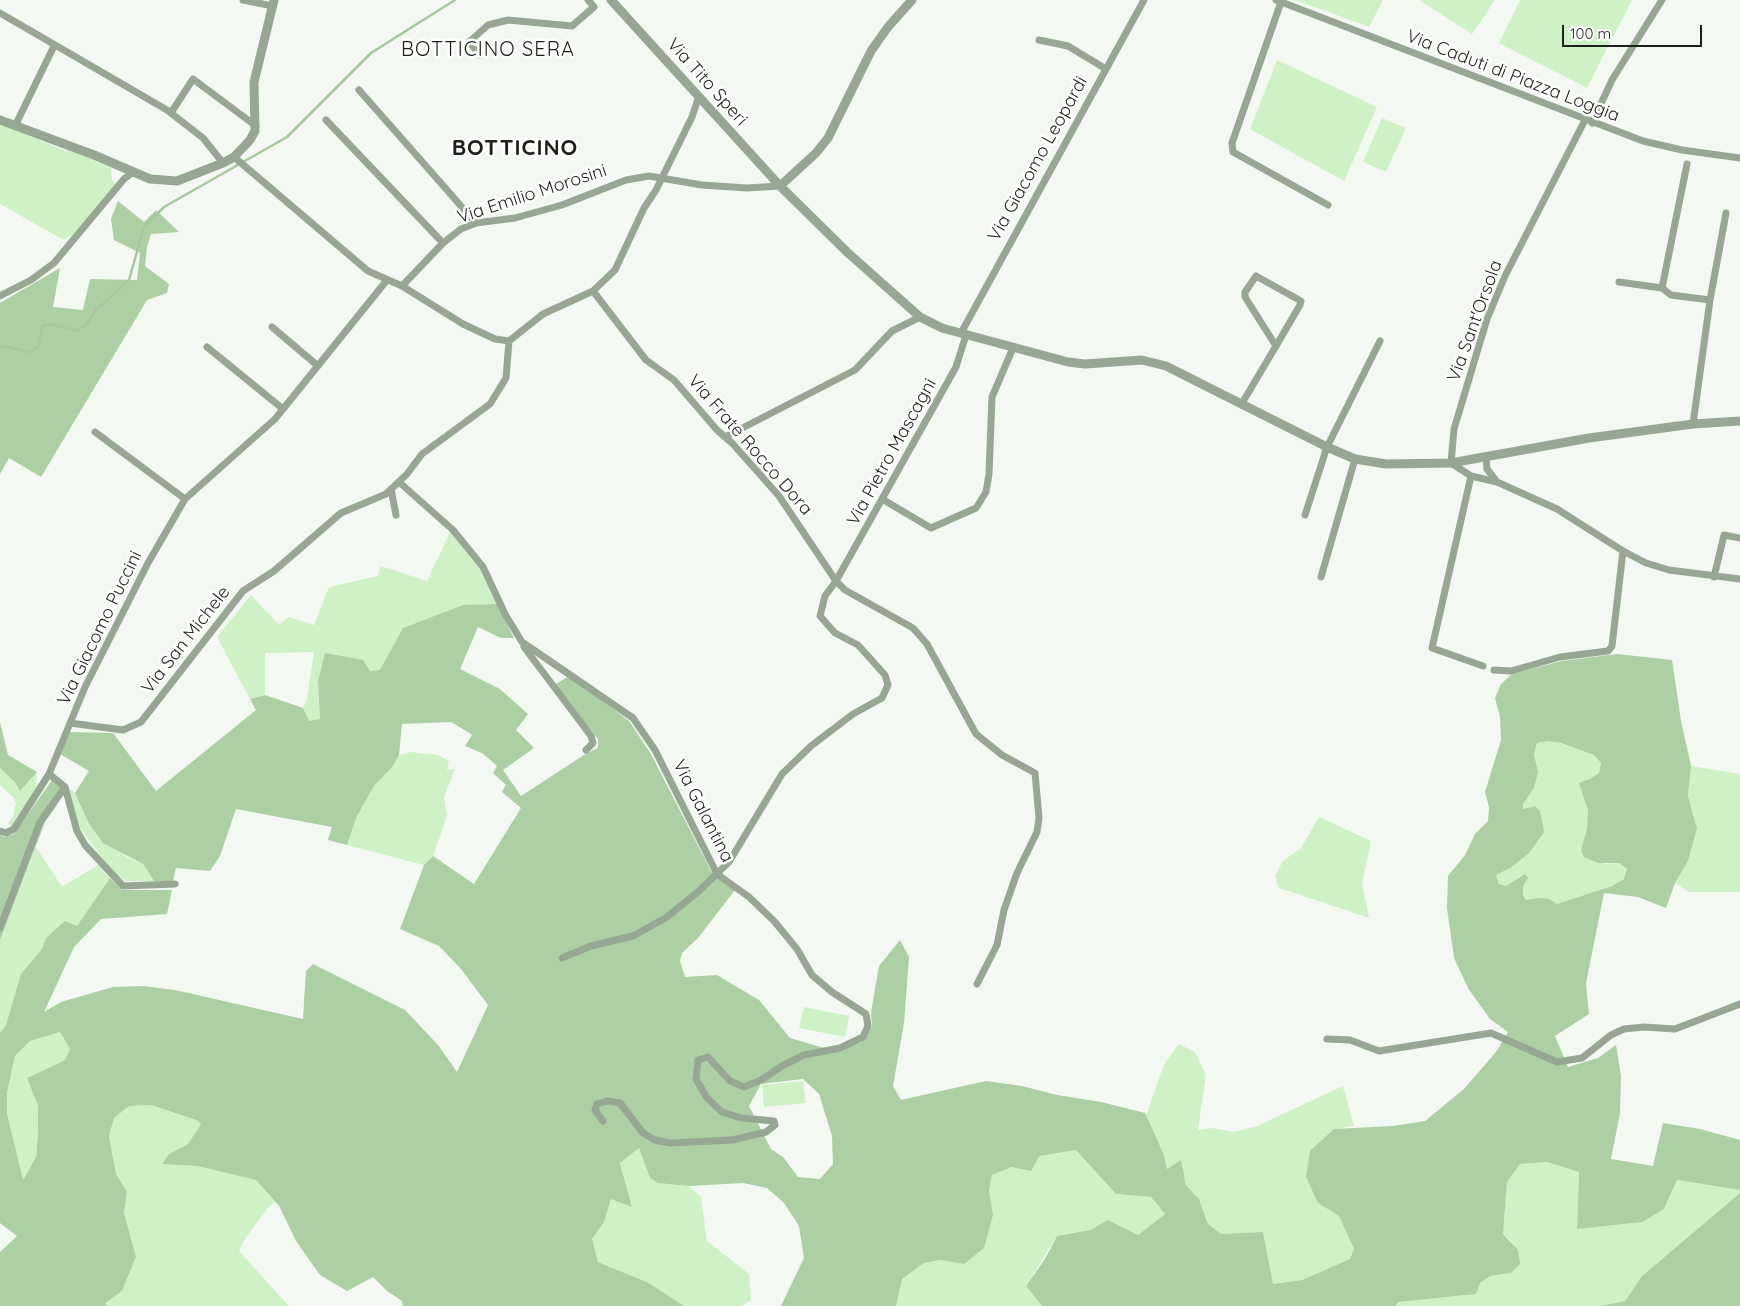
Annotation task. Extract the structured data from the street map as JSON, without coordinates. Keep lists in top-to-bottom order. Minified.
{"streets":{"street":["Via Caduti di Piazza Loggia","Via Tito Speri","Via Giacomo Leopardi","Via Emilio Morosini","Via Sant'Orsola","Via Frate Rocco Dora","Via Pietro Mascagni","Via Giacomo Puccini","Via San Michele","Via Galantina"]},"crossings":[["Via Caduti di Piazza Loggia","Via Sant'Orsola"],["Via Tito Speri","Via Giacomo Leopardi"],["Via Tito Speri","Via Emilio Morosini"],["Via Tito Speri","Via Sant'Orsola"],["Via Tito Speri","Via Pietro Mascagni"],["Via Giacomo Leopardi","Via Pietro Mascagni"],["Via Frate Rocco Dora","Via Pietro Mascagni"],["Via Pietro Mascagni","Via Galantina"],["Via Giacomo Puccini","Via San Michele"],["Via San Michele","Via Galantina"]],"districts":["BOTTICINO SERA","BOTTICINO"],"scale_bar":"100 m"}
